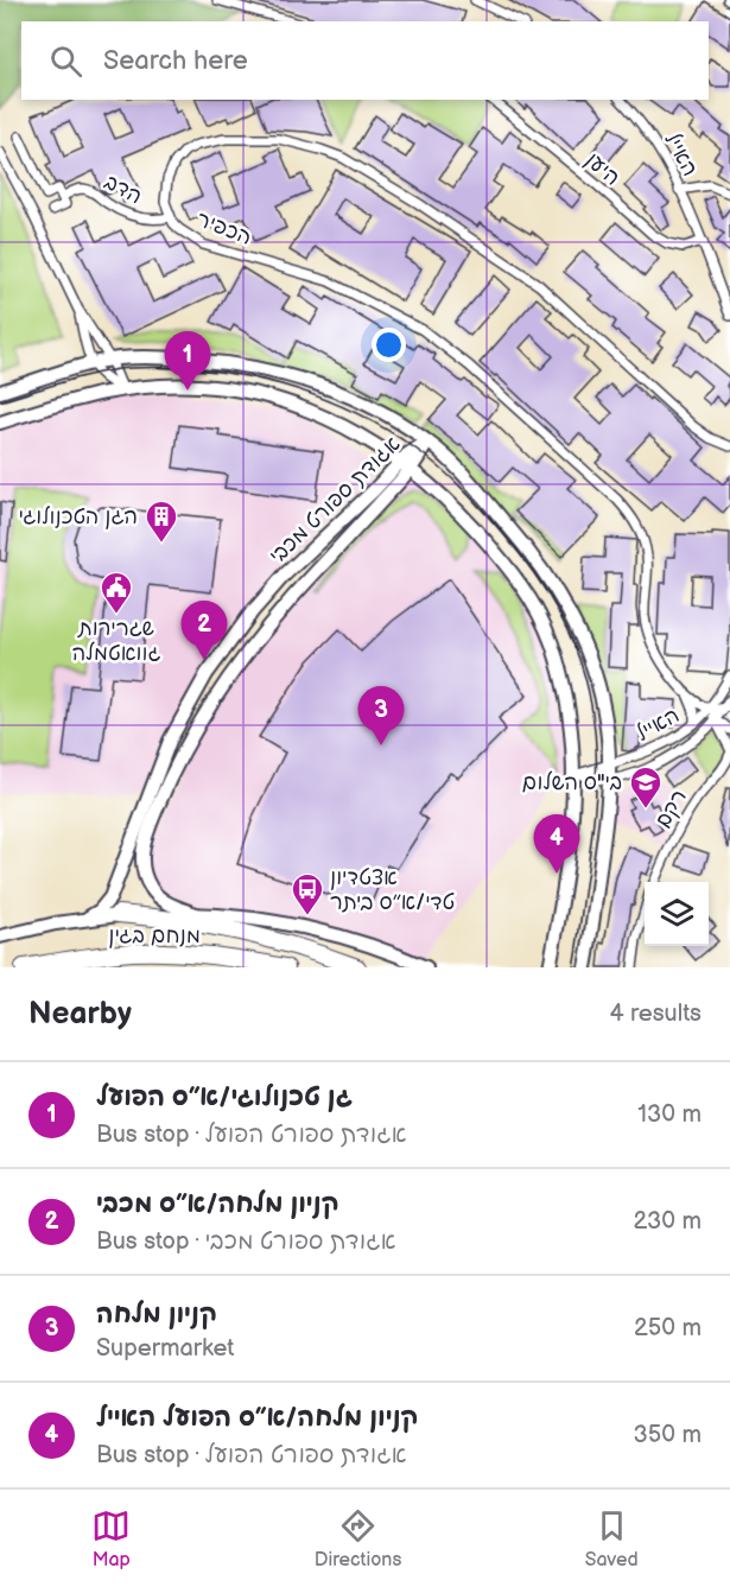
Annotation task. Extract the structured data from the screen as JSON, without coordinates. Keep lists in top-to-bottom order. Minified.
{"streets":{"highway":["מנחם בגין"],"street":["האייל","היען","הדב","הכפיר","אגודת ספורט מכבי","רקם"]},"crossings":[["האייל","היען"],["האייל","הכפיר"],["האייל","רקם"],["הדב","הכפיר"],["הכפיר","רקם"]],"places":{"building":["הגן הטכנולוגי"],"public building":["שגרירות גוואטמלה"],"school or university":["בי\"ס השלום"],"bus stop":["אצטדיון טדי/א״ס ביתר"]},"page":{"search":"Search here","pins":["1","2","3","4"],"heading":["Nearby","4 results"],"list":[{"mark":"1","name":"גן טכנולוגי/א״ס הפועל","note":"Bus stop · אגודת ספורט הפועל","value":"130 m"},{"mark":"2","name":"קניון מלחה/א״ס מכבי","note":"Bus stop · אגודת ספורט מכבי","value":"230 m"},{"mark":"3","name":"קניון מלחה","note":"Supermarket","value":"250 m"},{"mark":"4","name":"קניון מלחה/א״ס הפועל האייל","note":"Bus stop · אגודת ספורט הפועל","value":"350 m"}],"nav":["Map","Directions","Saved"]}}
